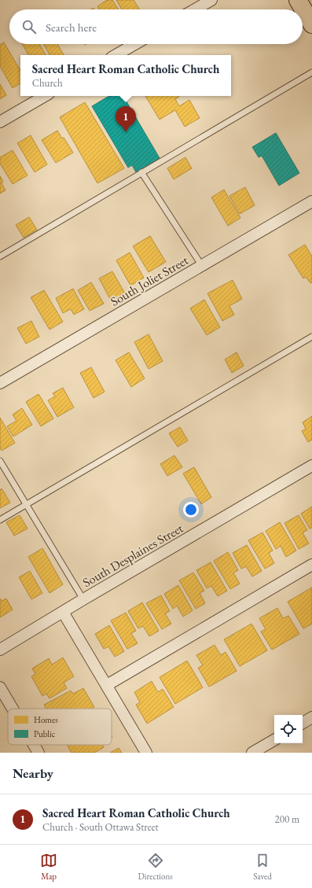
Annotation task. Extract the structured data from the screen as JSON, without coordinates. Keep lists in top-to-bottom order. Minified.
{"streets":{"street":["South Joliet Street","South Desplaines Street"]},"legend":["Homes","Public"],"page":{"search":"Search here","popup":["Sacred Heart Roman Catholic Church","Church"],"pins":"1","heading":"Nearby","list":[{"mark":"1","name":"Sacred Heart Roman Catholic Church","note":"Church · South Ottawa Street","value":"200 m"}],"nav":["Map","Directions","Saved"]}}
